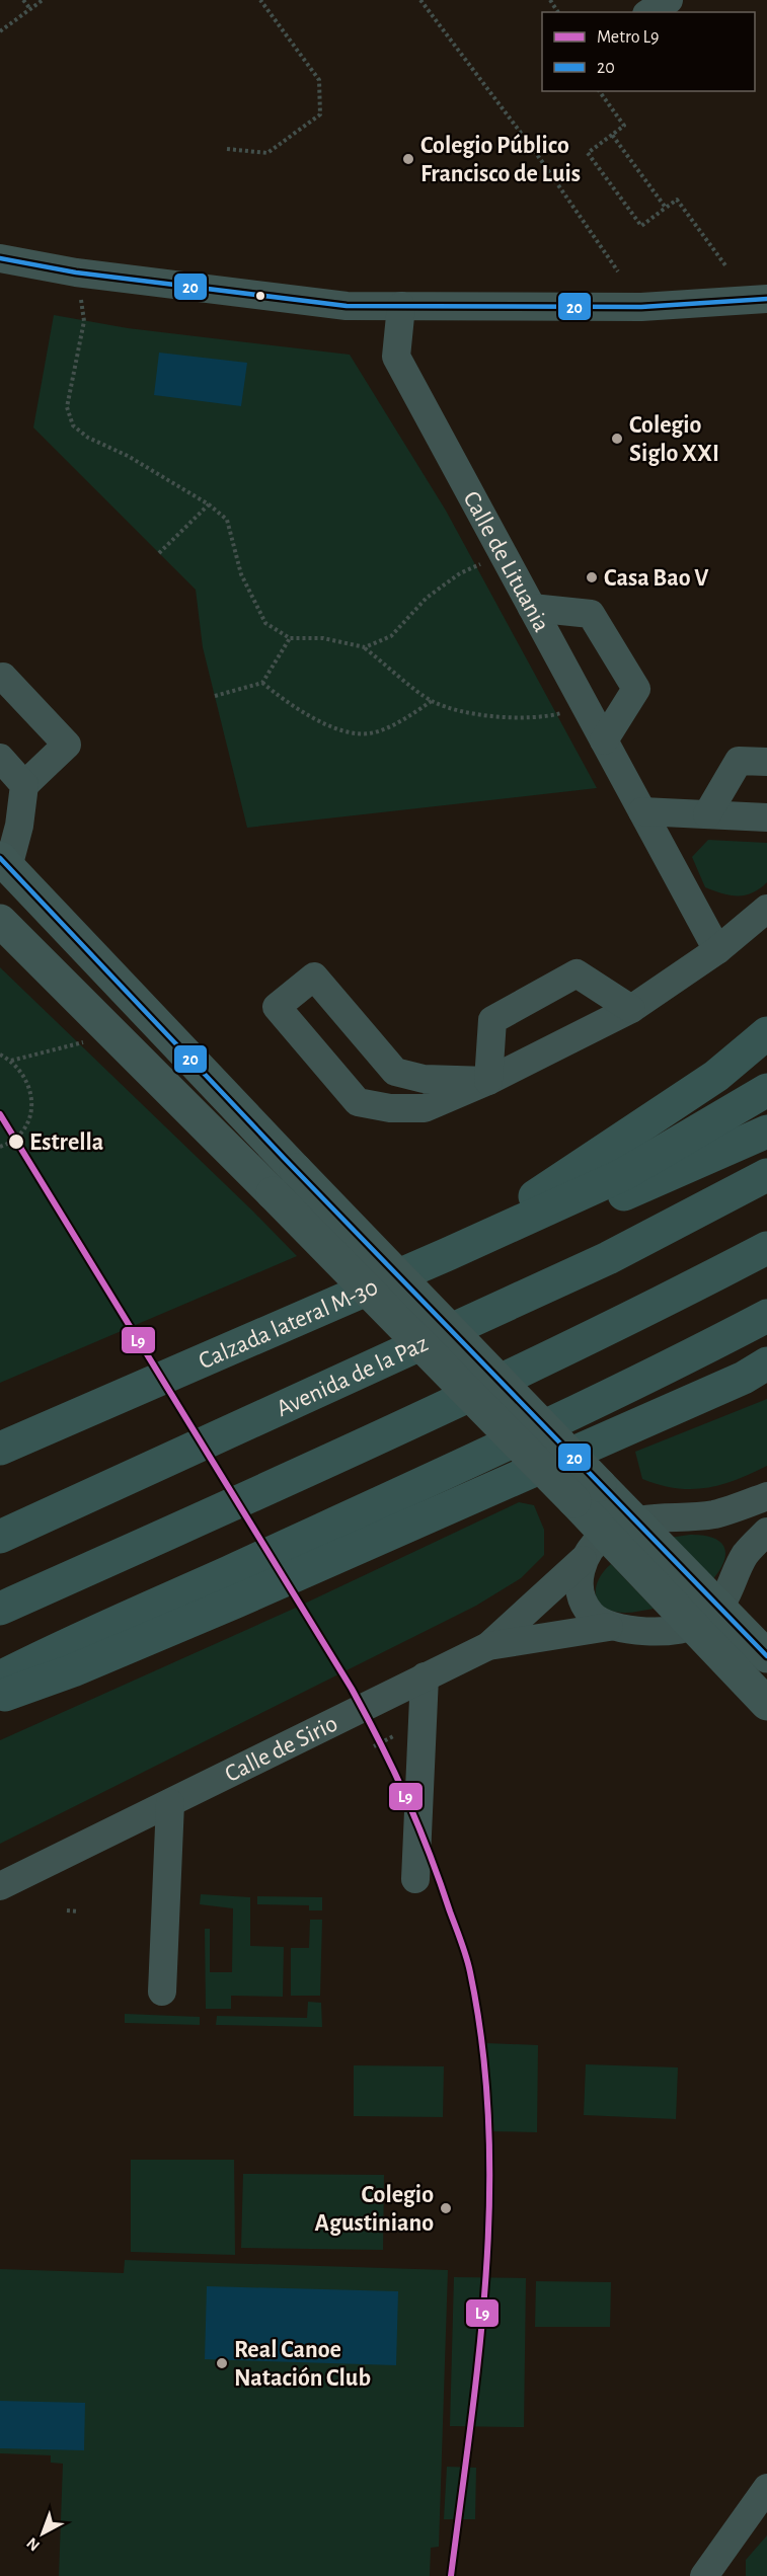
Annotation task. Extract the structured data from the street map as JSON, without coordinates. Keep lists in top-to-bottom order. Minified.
{"streets":{"highway":["Calzada lateral M-30","Avenida de la Paz"],"street":["Calle de Lituania","Calle de Sirio"]},"places":["Colegio Público Francisco de Luis","Colegio Siglo XXI","Casa Bao V","Estrella","Colegio Agustiniano","Real Canoe Natación Club"],"lines":["transit line 20","metro line L9"],"legend":["Metro L9","20"],"north":"bottom left"}
